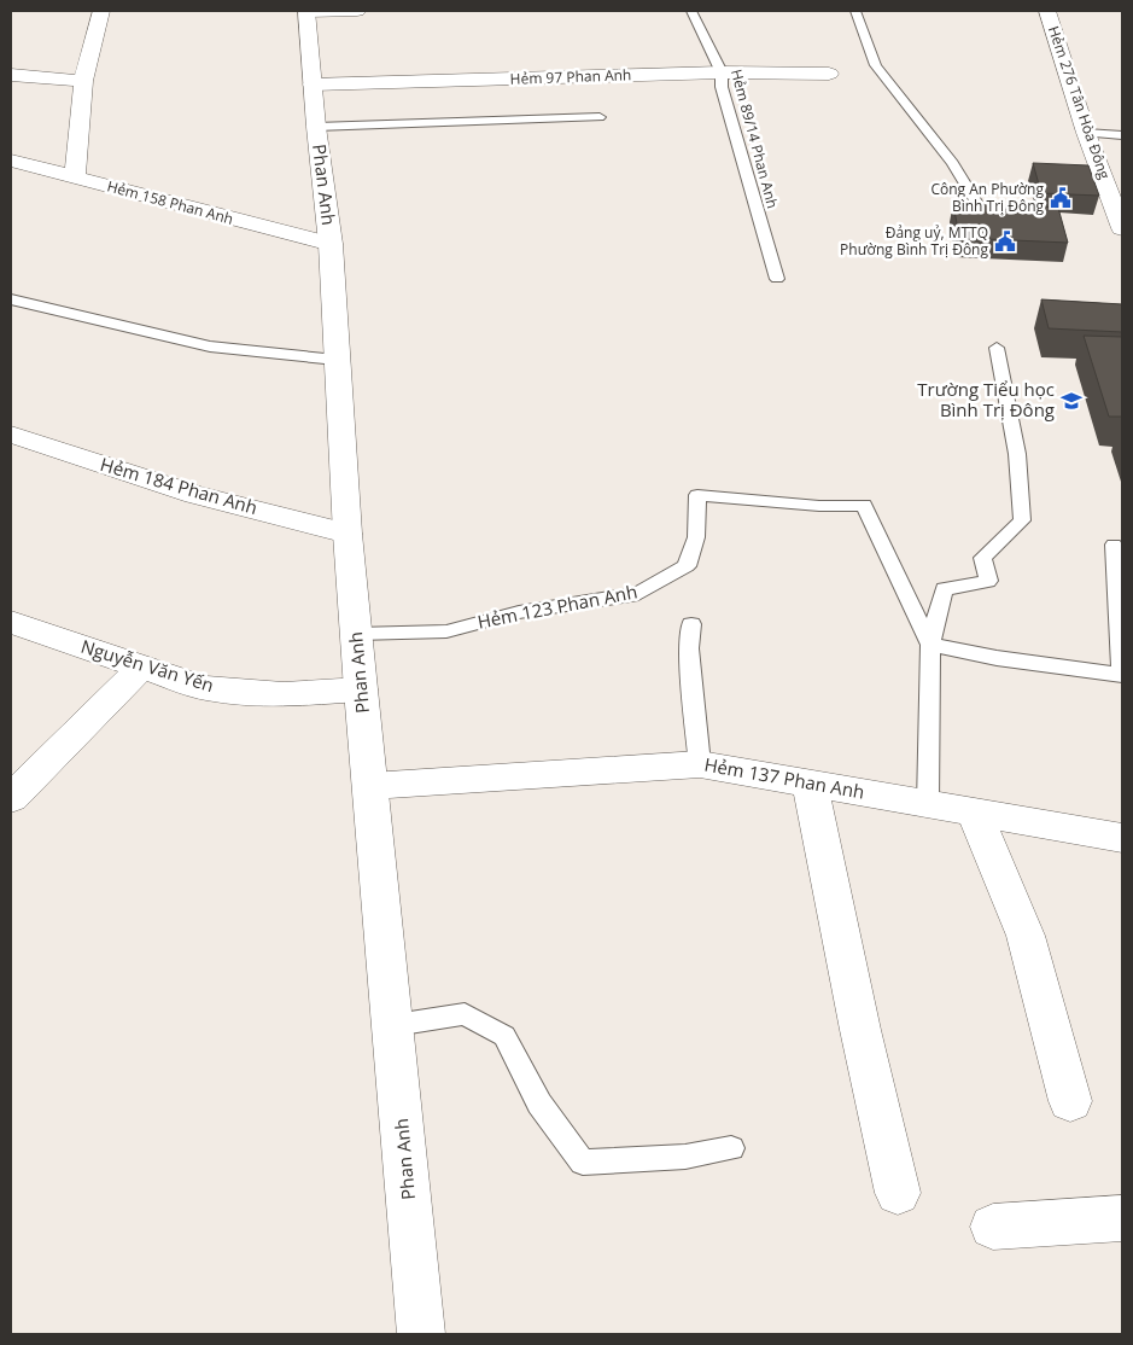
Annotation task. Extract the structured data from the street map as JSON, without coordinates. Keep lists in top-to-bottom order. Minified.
{"streets":{"street":["Hẻm 97 Phan Anh","Hẻm 276 Tân Hòa Đông","Phan Anh","Hẻm 158 Phan Anh","Hẻm 184 Phan Anh","Nguyễn Văn Yến","Hẻm 137 Phan Anh"],"lane":["Hẻm 89/14 Phan Anh","Hẻm 123 Phan Anh"]},"crossings":[["Hẻm 97 Phan Anh","Hẻm 89/14 Phan Anh"],["Hẻm 97 Phan Anh","Phan Anh"],["Phan Anh","Hẻm 158 Phan Anh"],["Phan Anh","Hẻm 184 Phan Anh"],["Phan Anh","Hẻm 123 Phan Anh"],["Phan Anh","Nguyễn Văn Yến"],["Phan Anh","Hẻm 137 Phan Anh"]],"places":{"public building":["Công An Phường Bình Trị Đông","Đảng uỷ, MTTQ Phường Bình Trị Đông"],"school or university":["Trường Tiểu học Bình Trị Đông"]}}
